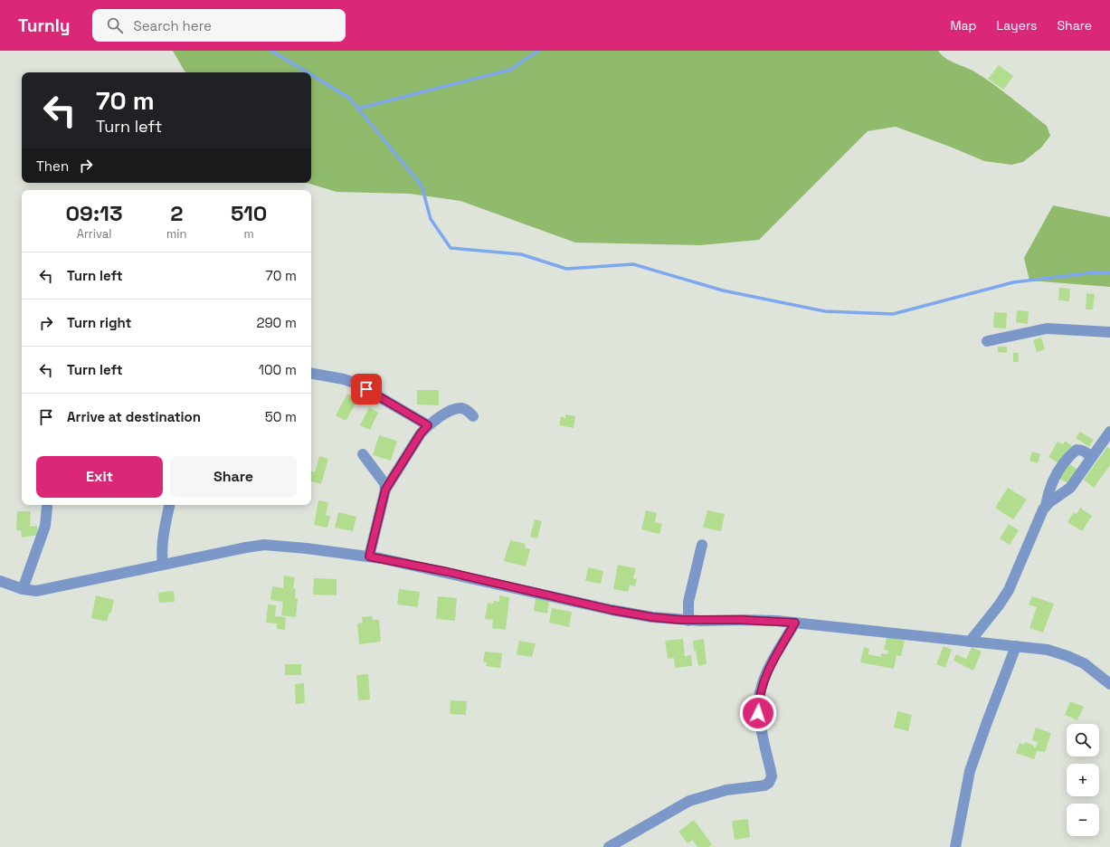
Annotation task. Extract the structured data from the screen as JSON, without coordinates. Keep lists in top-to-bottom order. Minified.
{"page":{"header":"Turnly","search":"Search here","nav":["Map","Layers","Share"],"turn":["70 m","Turn left"],"then":"Then","eta":["09:13","Arrival","2","min","510","m"],"list":[{"name":"Turn left","value":"70 m"},{"name":"Turn right","value":"290 m"},{"name":"Turn left","value":"100 m"},{"name":"Arrive at destination","value":"50 m"}],"buttons":["Exit","Share"],"map_buttons":["+","−"]}}
